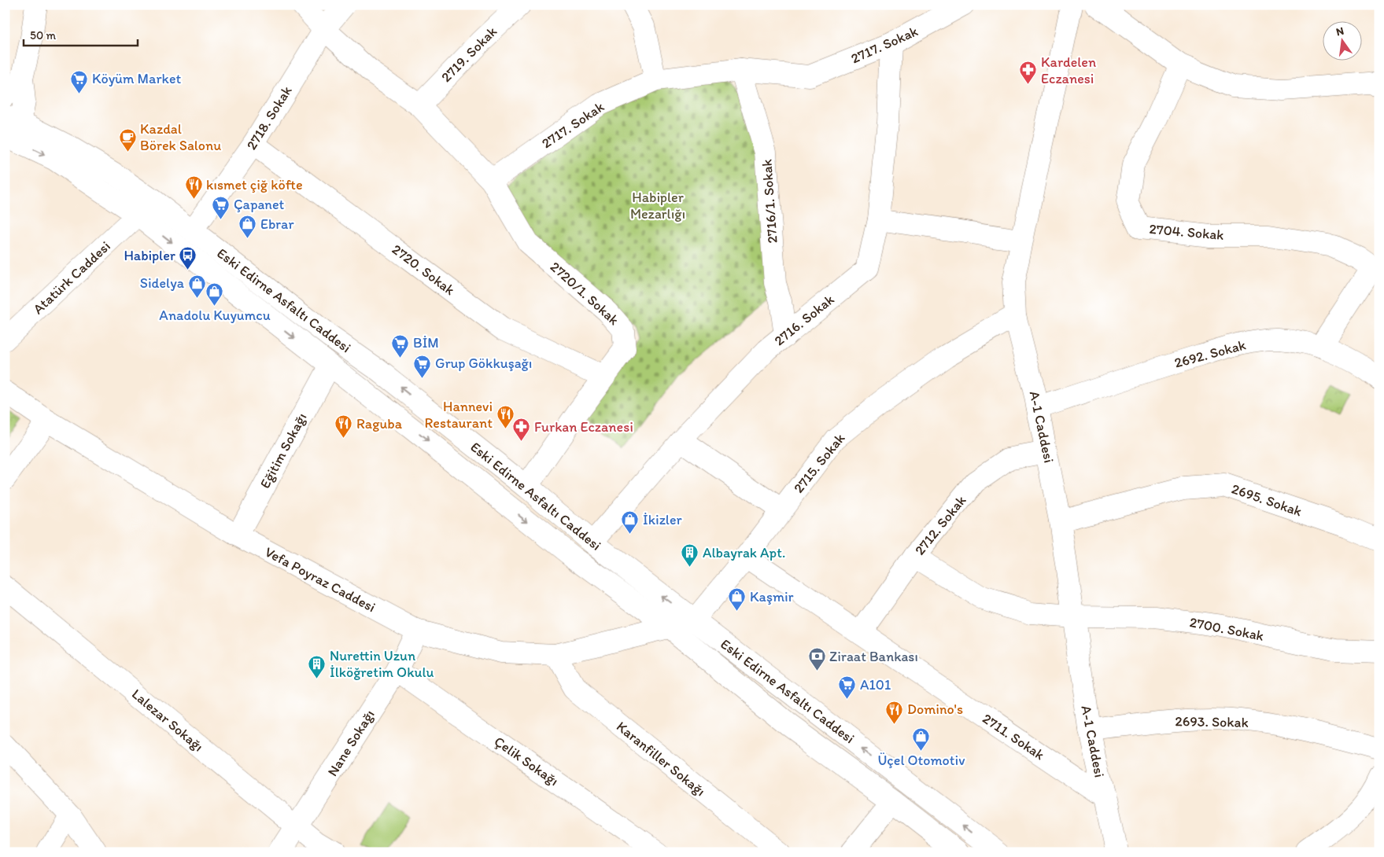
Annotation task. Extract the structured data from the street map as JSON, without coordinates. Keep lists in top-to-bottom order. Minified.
{"streets":{"street":["2717. Sokak","2719. Sokak","2718. Sokak","2716/1. Sokak","2704. Sokak","2720. Sokak","Atatürk Caddesi","2720/1. Sokak","Eski Edirne Asfaltı Caddesi","2716. Sokak","2692. Sokak","A-1 Caddesi","Eğitim Sokağı","2715. Sokak","2695. Sokak","2712. Sokak","Vefa Poyraz Caddesi","2700. Sokak","Lalezar Sokağı","2693. Sokak","2711. Sokak","Nane Sokağı","Karanfiller Sokağı","Çelik Sokağı"]},"crossings":[["2717. Sokak","2716/1. Sokak"],["2717. Sokak","2720/1. Sokak"],["2717. Sokak","2716. Sokak"],["2718. Sokak","2720. Sokak"],["2718. Sokak","Eski Edirne Asfaltı Caddesi"],["2716/1. Sokak","2716. Sokak"],["2720. Sokak","2720/1. Sokak"],["Atatürk Caddesi","Eski Edirne Asfaltı Caddesi"],["2720/1. Sokak","Eski Edirne Asfaltı Caddesi"],["Eski Edirne Asfaltı Caddesi","2716. Sokak"],["Eski Edirne Asfaltı Caddesi","Eğitim Sokağı"],["Eski Edirne Asfaltı Caddesi","2715. Sokak"],["Eski Edirne Asfaltı Caddesi","Vefa Poyraz Caddesi"],["2692. Sokak","A-1 Caddesi"],["A-1 Caddesi","2715. Sokak"],["A-1 Caddesi","2695. Sokak"],["A-1 Caddesi","2712. Sokak"],["A-1 Caddesi","2700. Sokak"],["A-1 Caddesi","2693. Sokak"],["A-1 Caddesi","2711. Sokak"],["Eğitim Sokağı","Vefa Poyraz Caddesi"],["2715. Sokak","Vefa Poyraz Caddesi"],["2715. Sokak","2711. Sokak"],["2712. Sokak","2700. Sokak"],["2712. Sokak","2711. Sokak"],["Vefa Poyraz Caddesi","Nane Sokağı"],["Vefa Poyraz Caddesi","Karanfiller Sokağı"],["Lalezar Sokağı","Nane Sokağı"],["Nane Sokağı","Çelik Sokağı"]],"parks":["Habipler Mezarlığı"],"places":{"pharmacy":["Kardelen Eczanesi","Furkan Eczanesi"],"supermarket":["Köyüm Market","Çapanet","BİM","Grup Gökkuşağı","A101"],"cafe":["Kazdal Börek Salonu"],"restaurant":["kısmet çiğ köfte","Hannevi Restaurant","Raguba","Domino's"],"shop":["Ebrar","Sidelya","Anadolu Kuyumcu","İkizler","Kaşmir","Üçel Otomotiv"],"bus stop":["Habipler"],"building":["Albayrak Apt.","Nurettin Uzun İlköğretim Okulu"],"bank":["Ziraat Bankası"]},"scale_bar":"50 m","north":"top"}
